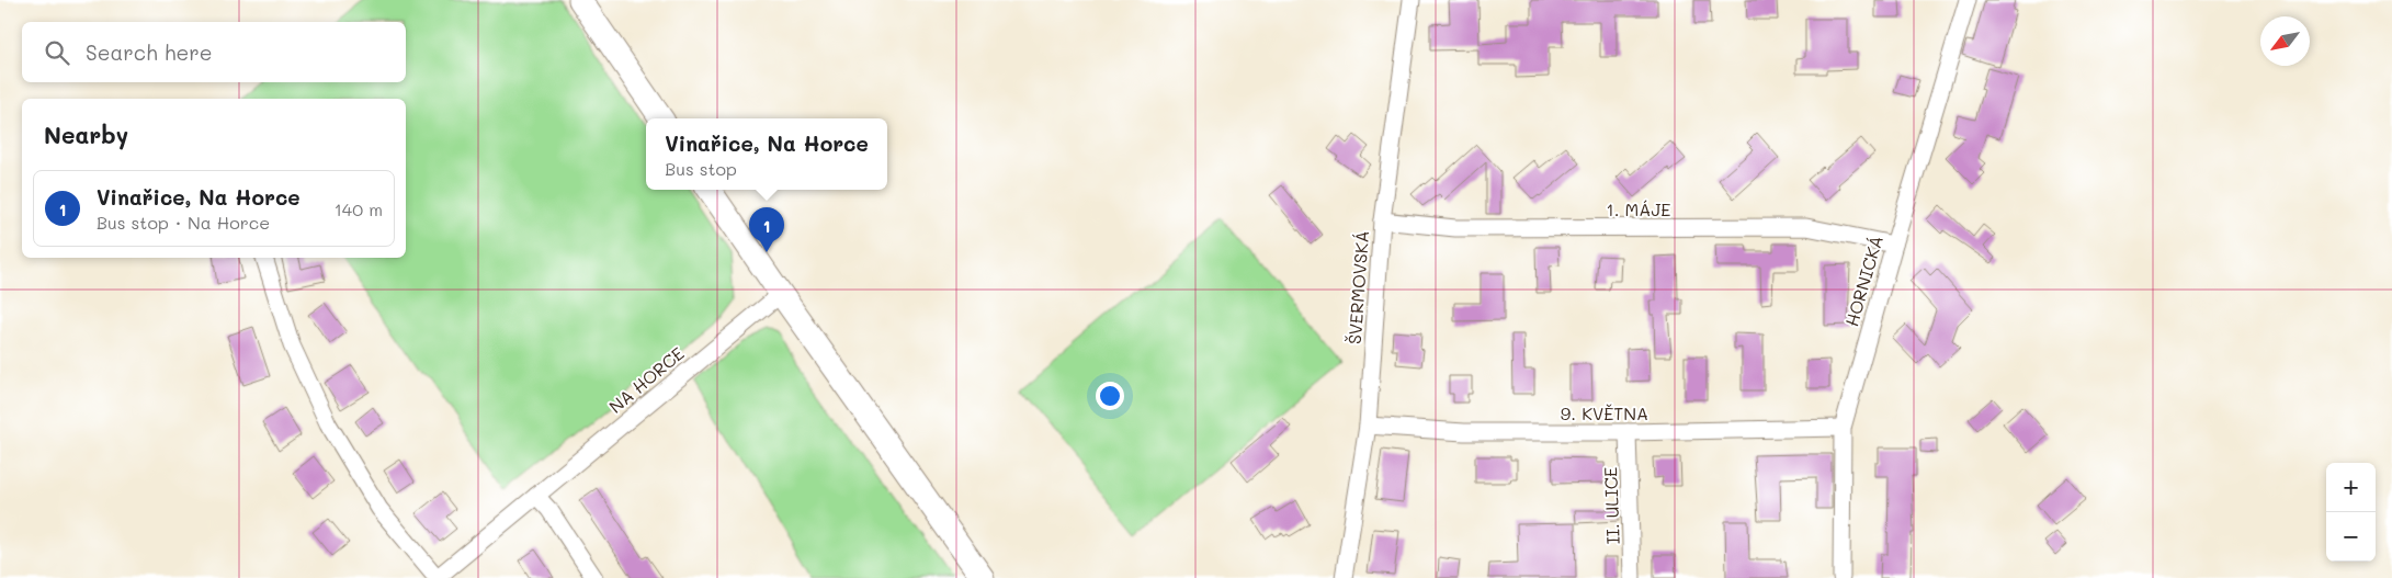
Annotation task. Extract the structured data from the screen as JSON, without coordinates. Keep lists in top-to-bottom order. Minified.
{"streets":{"street":["1. MÁJE","HORNICKÁ","ŠVERMOVSKÁ","NA HORCE","9. KVĚTNA","II. ULICE"]},"crossings":[["1. MÁJE","HORNICKÁ"],["1. MÁJE","ŠVERMOVSKÁ"],["HORNICKÁ","9. KVĚTNA"],["ŠVERMOVSKÁ","9. KVĚTNA"],["9. KVĚTNA","II. ULICE"]],"north":"bottom left","page":{"search":"Search here","heading":"Nearby","popup":["Vinařice, Na Horce","Bus stop"],"list":[{"mark":"1","name":"Vinařice, Na Horce","note":"Bus stop · Na Horce","value":"140 m"}],"pins":"1","map_buttons":["+","−"]}}
